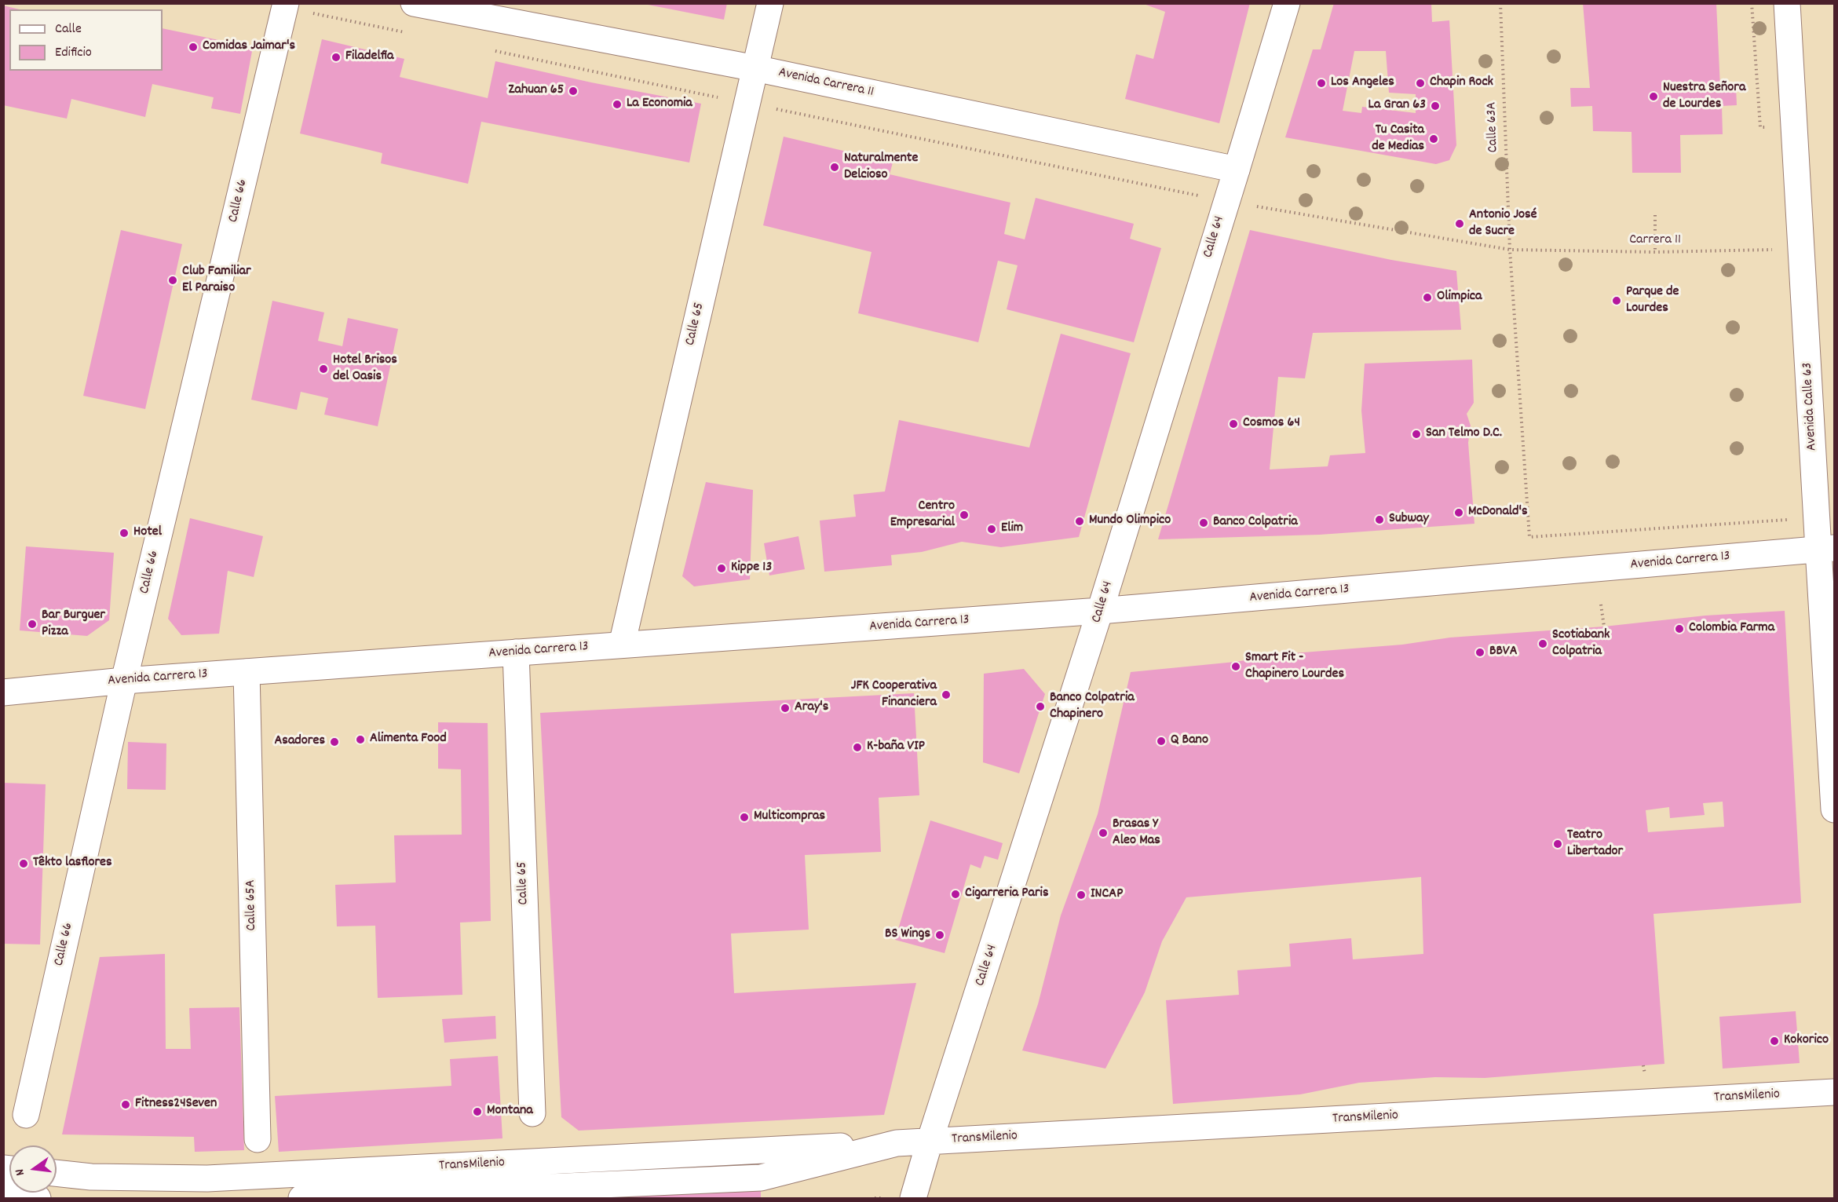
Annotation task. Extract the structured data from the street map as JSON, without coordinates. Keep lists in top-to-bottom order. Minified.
{"streets":{"street":["Avenida Carrera 11","Calle 66","Calle 64","Calle 65","Avenida Calle 63","Avenida Carrera 13","Calle 65A","TransMilenio"],"path":["Calle 63A","Carrera 11"]},"crossings":[["Avenida Carrera 11","Calle 64"],["Avenida Carrera 11","Calle 65"],["Calle 63A","Carrera 11"],["Calle 63A","Avenida Calle 63"],["Calle 66","Avenida Carrera 13"],["Calle 64","Carrera 11"],["Calle 64","Avenida Carrera 13"],["Calle 64","TransMilenio"],["Carrera 11","Avenida Calle 63"],["Calle 65","Avenida Carrera 13"],["Avenida Calle 63","Avenida Carrera 13"],["Avenida Carrera 13","Calle 65A"]],"places":["Comidas Jaimar's","Filadelfia","Los Angeles","Chapin Rock","Zahuan 65","Nuestra Señora de Lourdes","La Economia","La Gran 63","Tu Casita de Medias","Naturalmente Delcioso","Antonio José de Sucre","Club Familiar El Paraiso","Olimpica","Parque de Lourdes","Hotel Brisos del Oasis","Cosmos 64","San Telmo D.C.","McDonald's","Centro Empresarial","Subway","Mundo Olimpico","Banco Colpatria","Elim","Hotel","Kippe 13","Bar Burguer Pizza","Colombia Farma","Scotiabank Colpatria","BBVA","Smart Fit - Chapinero Lourdes","JFK Cooperativa Financiera","Banco Colpatria Chapinero","Aray's","Alimenta Food","Q Bano","Asadores","K-baña VIP","Multicompras","Brasas Y Aleo Mas","Teatro Libertador","Têkto lasflores","Cigarreria Paris","INCAP","BS Wings","Kokorico","Fitness24Seven","Montana"],"legend":["Calle","Edificio"],"north":"left"}
